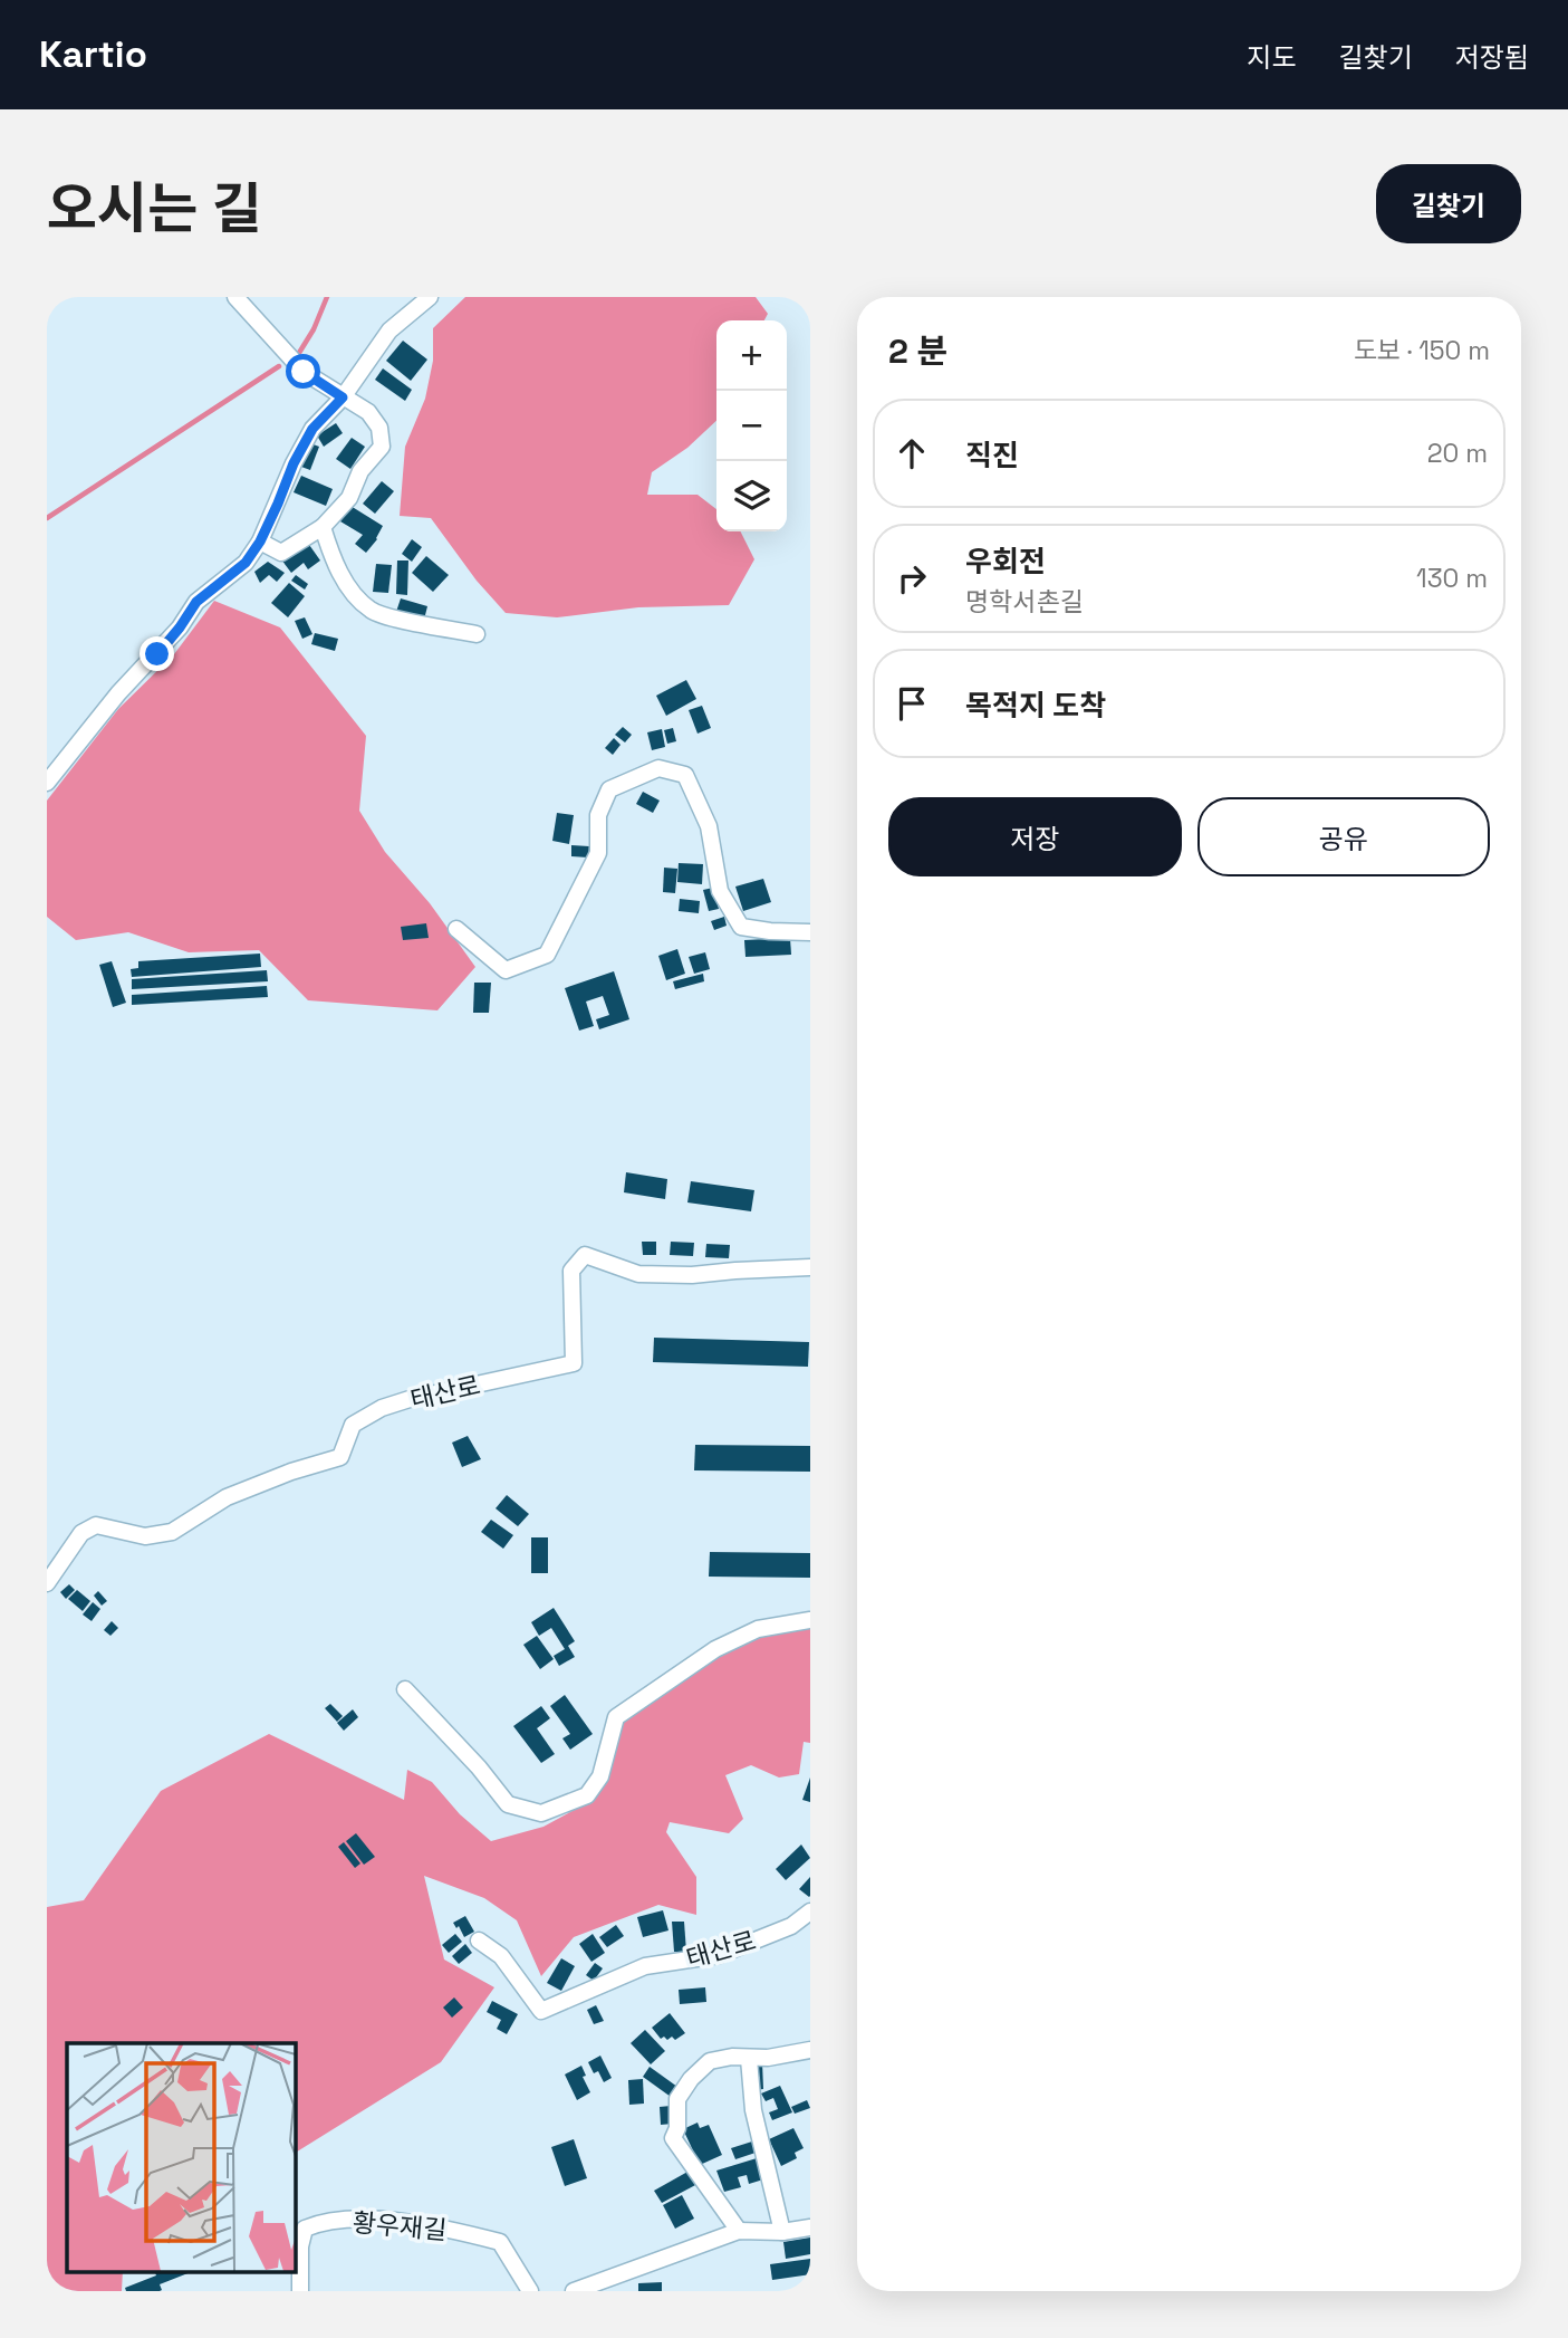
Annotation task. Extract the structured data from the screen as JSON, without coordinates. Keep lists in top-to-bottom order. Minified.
{"streets":{"street":["태산로","황우재길"]},"page":{"header":"Kartio","nav":["지도","길찾기","저장됨"],"title":"오시는 길","buttons":["길찾기",["저장","공유"]],"heading":["2 분","도보 · 150 m"],"map_buttons":["+","−"],"list":[["직진","20 m"],["우회전","명학서촌길","130 m"],"목적지 도착"]}}
